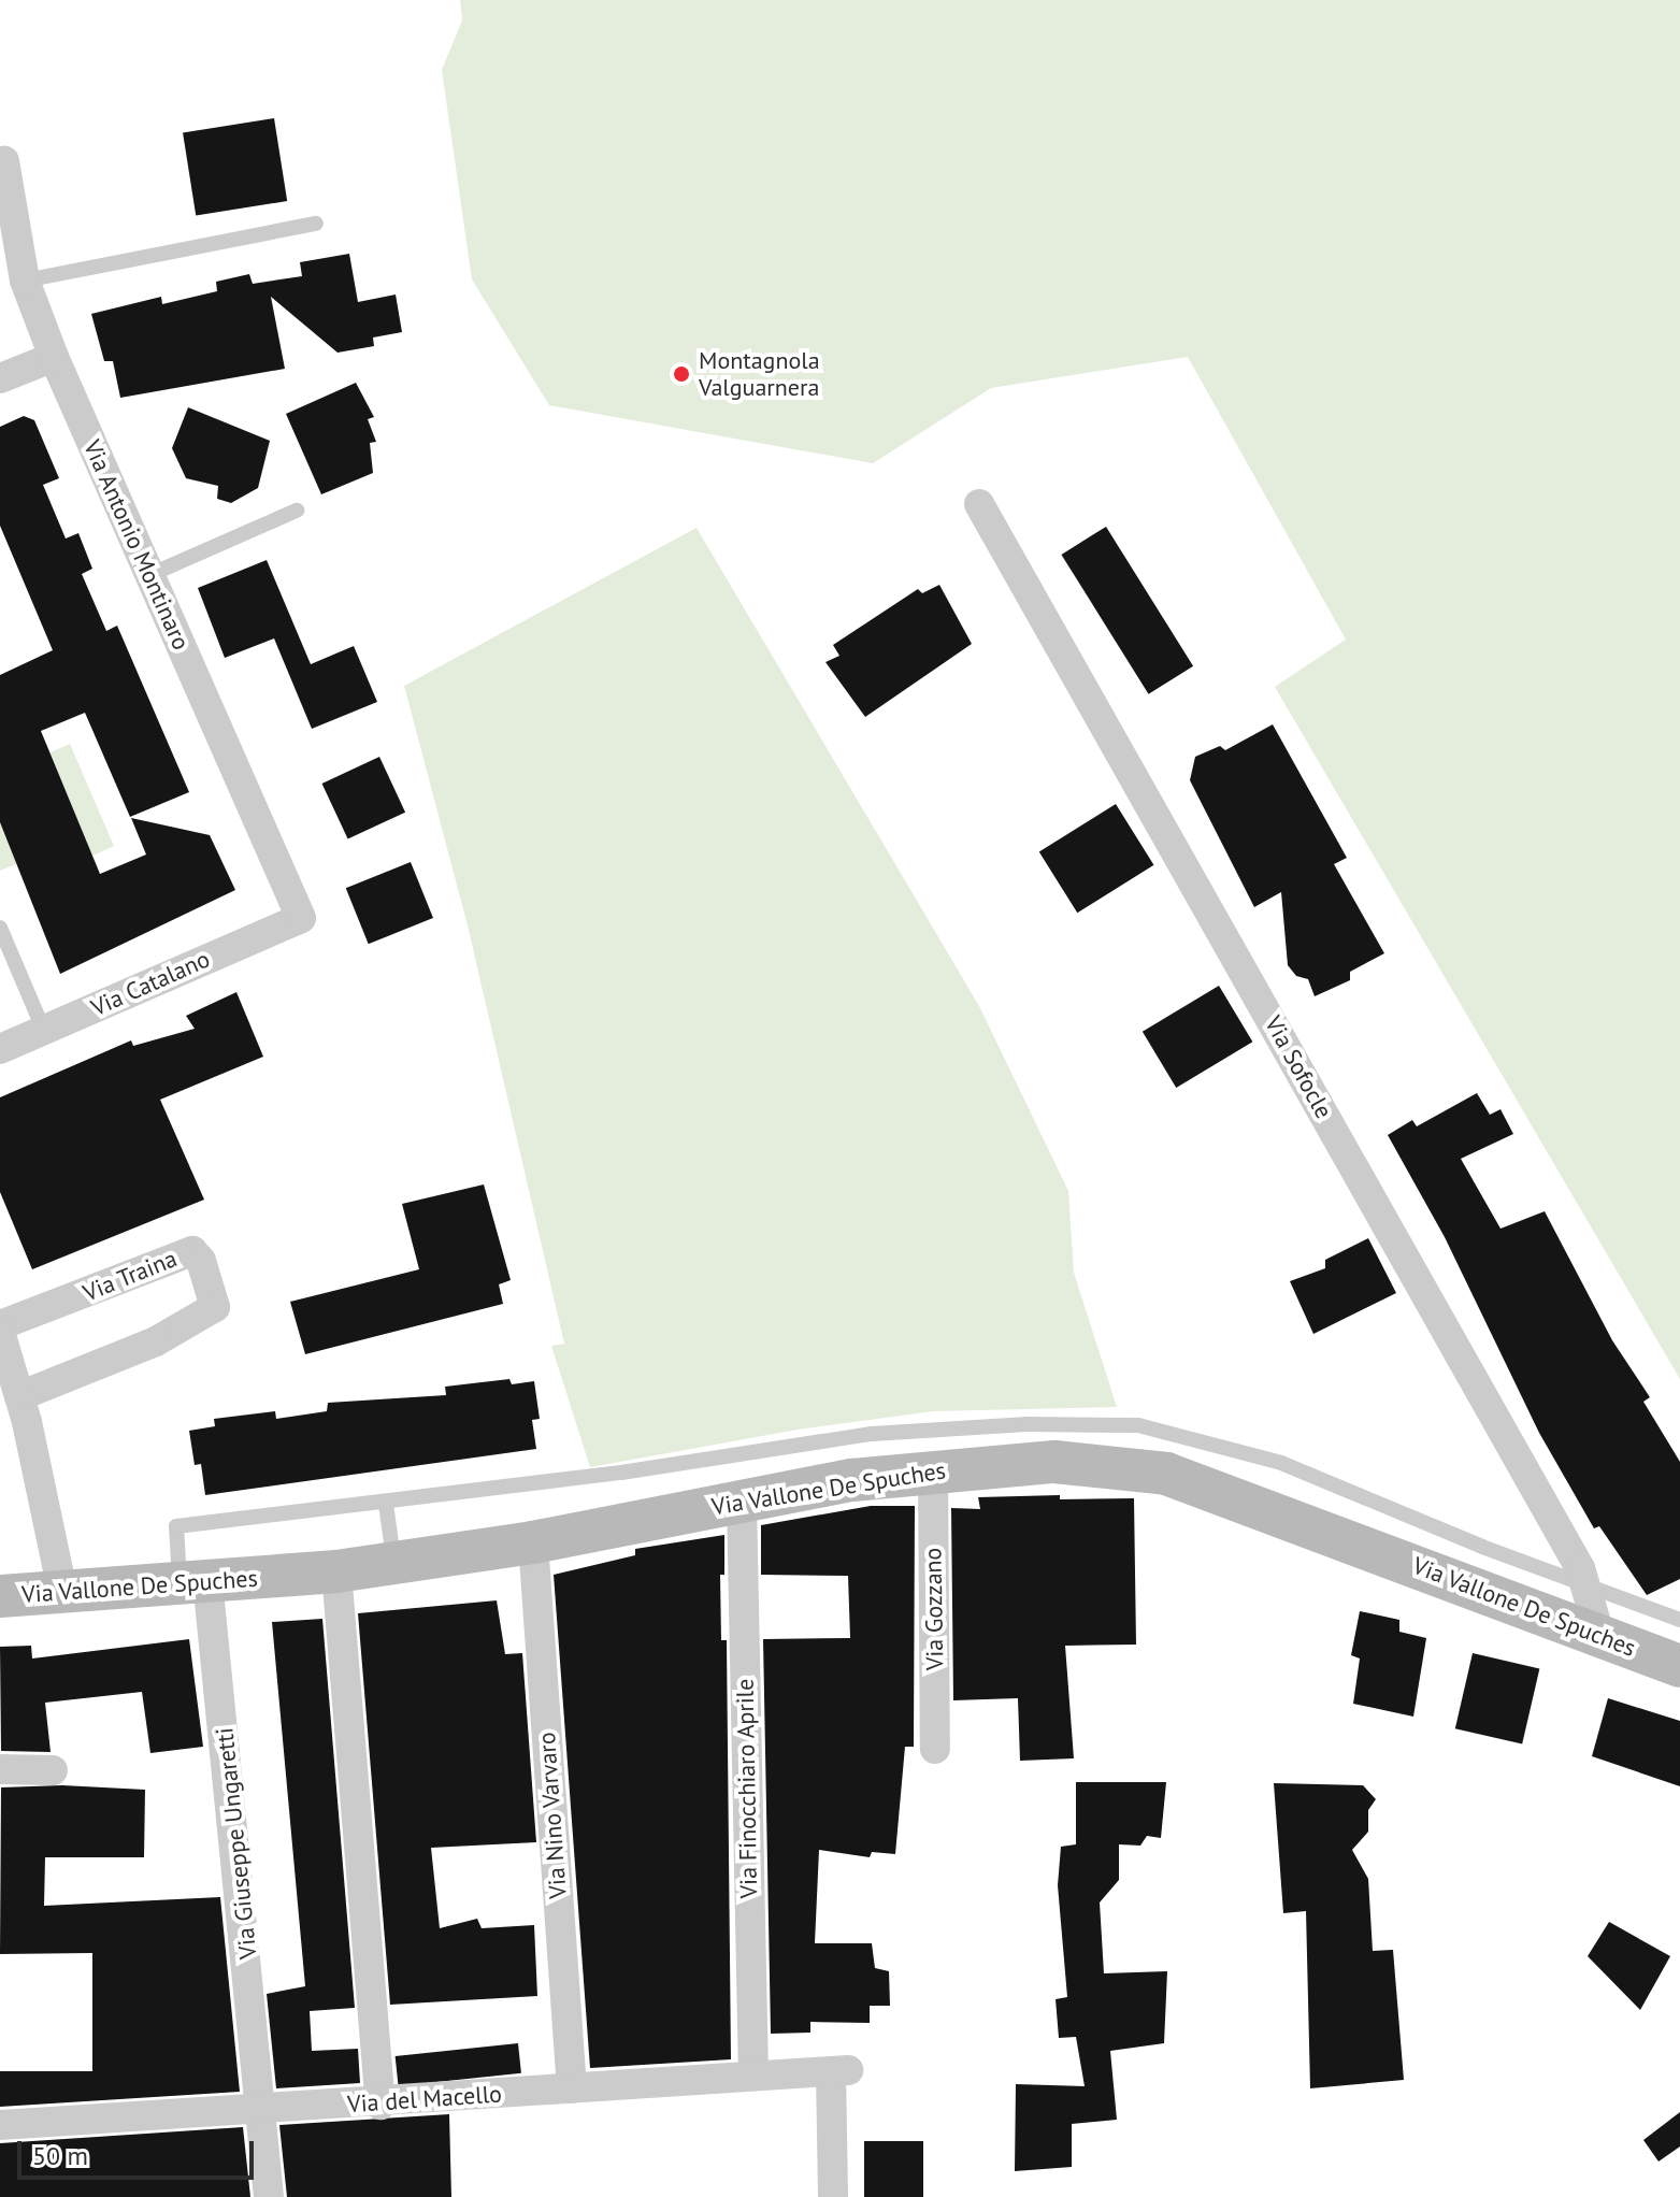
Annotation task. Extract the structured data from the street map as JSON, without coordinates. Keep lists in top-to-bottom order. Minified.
{"streets":{"street":["Via Antonio Montinaro","Via Catalano","Via Sofocle","Via Traina","Via Vallone De Spuches","Via Gozzano","Via Finocchiaro Aprile","Via Nino Varvaro","Via Giuseppe Ungaretti","Via del Macello"]},"crossings":[["Via Antonio Montinaro","Via Catalano"],["Via Sofocle","Via Vallone De Spuches"],["Via Vallone De Spuches","Via Gozzano"],["Via Vallone De Spuches","Via Finocchiaro Aprile"],["Via Vallone De Spuches","Via Nino Varvaro"],["Via Vallone De Spuches","Via Giuseppe Ungaretti"],["Via Finocchiaro Aprile","Via del Macello"],["Via Nino Varvaro","Via del Macello"],["Via Giuseppe Ungaretti","Via del Macello"]],"places":["Montagnola Valguarnera"],"scale_bar":"50 m"}
